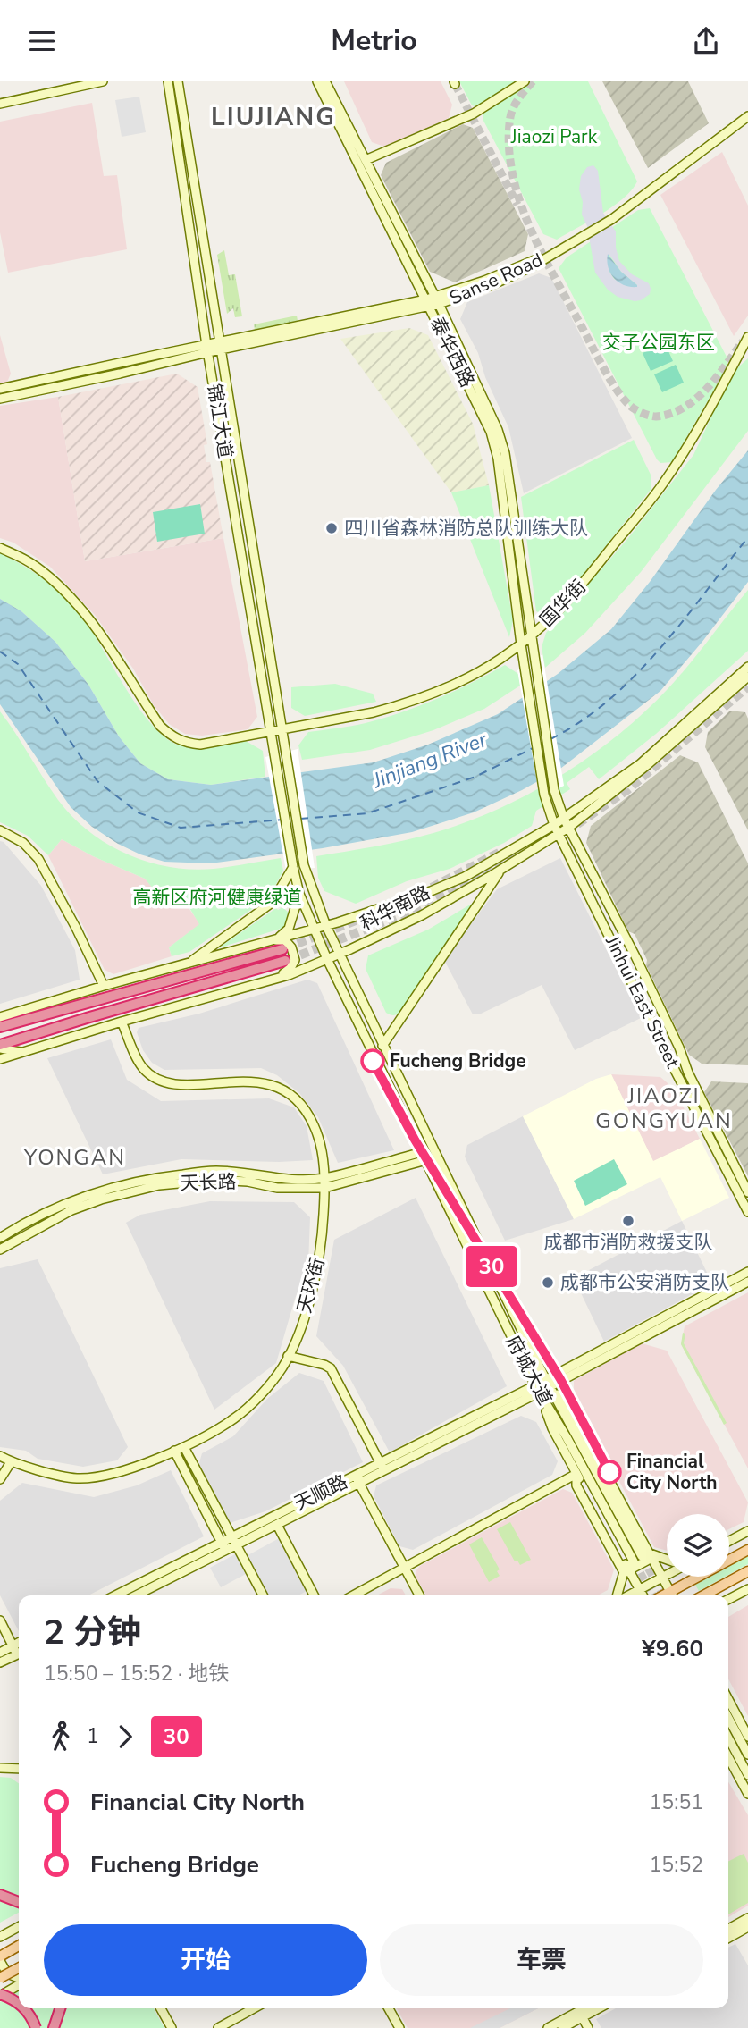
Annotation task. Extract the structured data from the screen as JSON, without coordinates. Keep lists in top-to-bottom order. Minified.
{"streets":{"street":["Sanse Road","泰华西路","锦江大道","国华街","科华南路","Jinhui East Street","天长路","天环街","府城大道","天顺路"]},"crossings":[["Sanse Road","泰华西路"],["Sanse Road","锦江大道"],["泰华西路","国华街"],["泰华西路","Jinhui East Street"],["锦江大道","国华街"],["锦江大道","府城大道"],["科华南路","Jinhui East Street"],["科华南路","天环街"],["科华南路","府城大道"],["天长路","天环街"],["天长路","府城大道"],["府城大道","天顺路"]],"districts":["LIUJIANG","JIAOZI GONGYUAN","YONGAN"],"water":["Jinjiang River"],"parks":["Jiaozi Park","交子公园东区","高新区府河健康绿道"],"places":["四川省森林消防总队训练大队","Fucheng Bridge","成都市消防救援支队","成都市公安消防支队","Financial City North"],"lines":["metro line 30"],"page":{"header":"Metrio","on_map":"30","heading":["2 分钟","15:50 – 15:52 · 地铁","¥9.60"],"legs":["1","30"],"list":[{"name":"Financial City North","value":"15:51"},{"name":"Fucheng Bridge","value":"15:52"}],"buttons":["开始","车票"]}}
